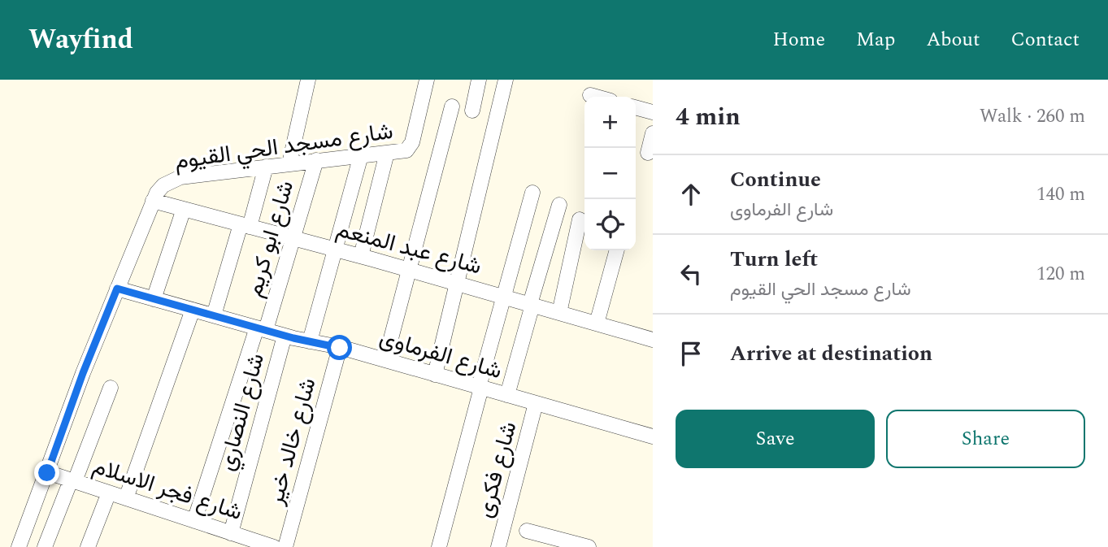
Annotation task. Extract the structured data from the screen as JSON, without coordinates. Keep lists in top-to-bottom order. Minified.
{"streets":{"street":["شارع مسجد الحي القيوم","شارع ابو كريم","شارع عبد المنعم","شارع الفرماوى","شارع النصاري","شارع خالد خير","شارع فكرى","شارع فجر الاسلام"]},"crossings":[["شارع مسجد الحي القيوم","شارع ابو كريم"],["شارع مسجد الحي القيوم","شارع عبد المنعم"],["شارع مسجد الحي القيوم","شارع الفرماوى"],["شارع مسجد الحي القيوم","شارع فجر الاسلام"],["شارع ابو كريم","شارع عبد المنعم"],["شارع ابو كريم","شارع الفرماوى"],["شارع ابو كريم","شارع فجر الاسلام"],["شارع الفرماوى","شارع النصاري"],["شارع الفرماوى","شارع خالد خير"],["شارع الفرماوى","شارع فكرى"],["شارع النصاري","شارع فجر الاسلام"]],"page":{"header":"Wayfind","nav":["Home","Map","About","Contact"],"heading":["4 min","Walk · 260 m"],"map_buttons":["+","−"],"list":[["Continue","شارع الفرماوى","140 m"],["Turn left","شارع مسجد الحي القيوم","120 m"],"Arrive at destination"],"buttons":["Save","Share"]}}
